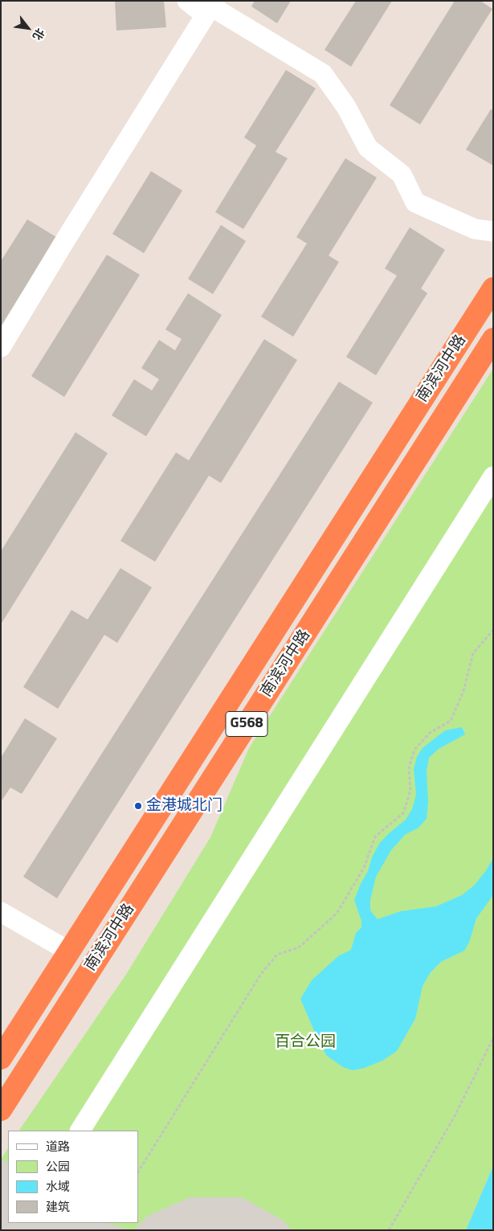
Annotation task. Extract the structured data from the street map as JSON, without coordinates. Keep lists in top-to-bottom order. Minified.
{"streets":{"highway":["南滨河中路","G568"]},"parks":["百合公园"],"places":["金港城北门"],"legend":["道路","公园","水域","建筑"],"north":"bottom right"}
